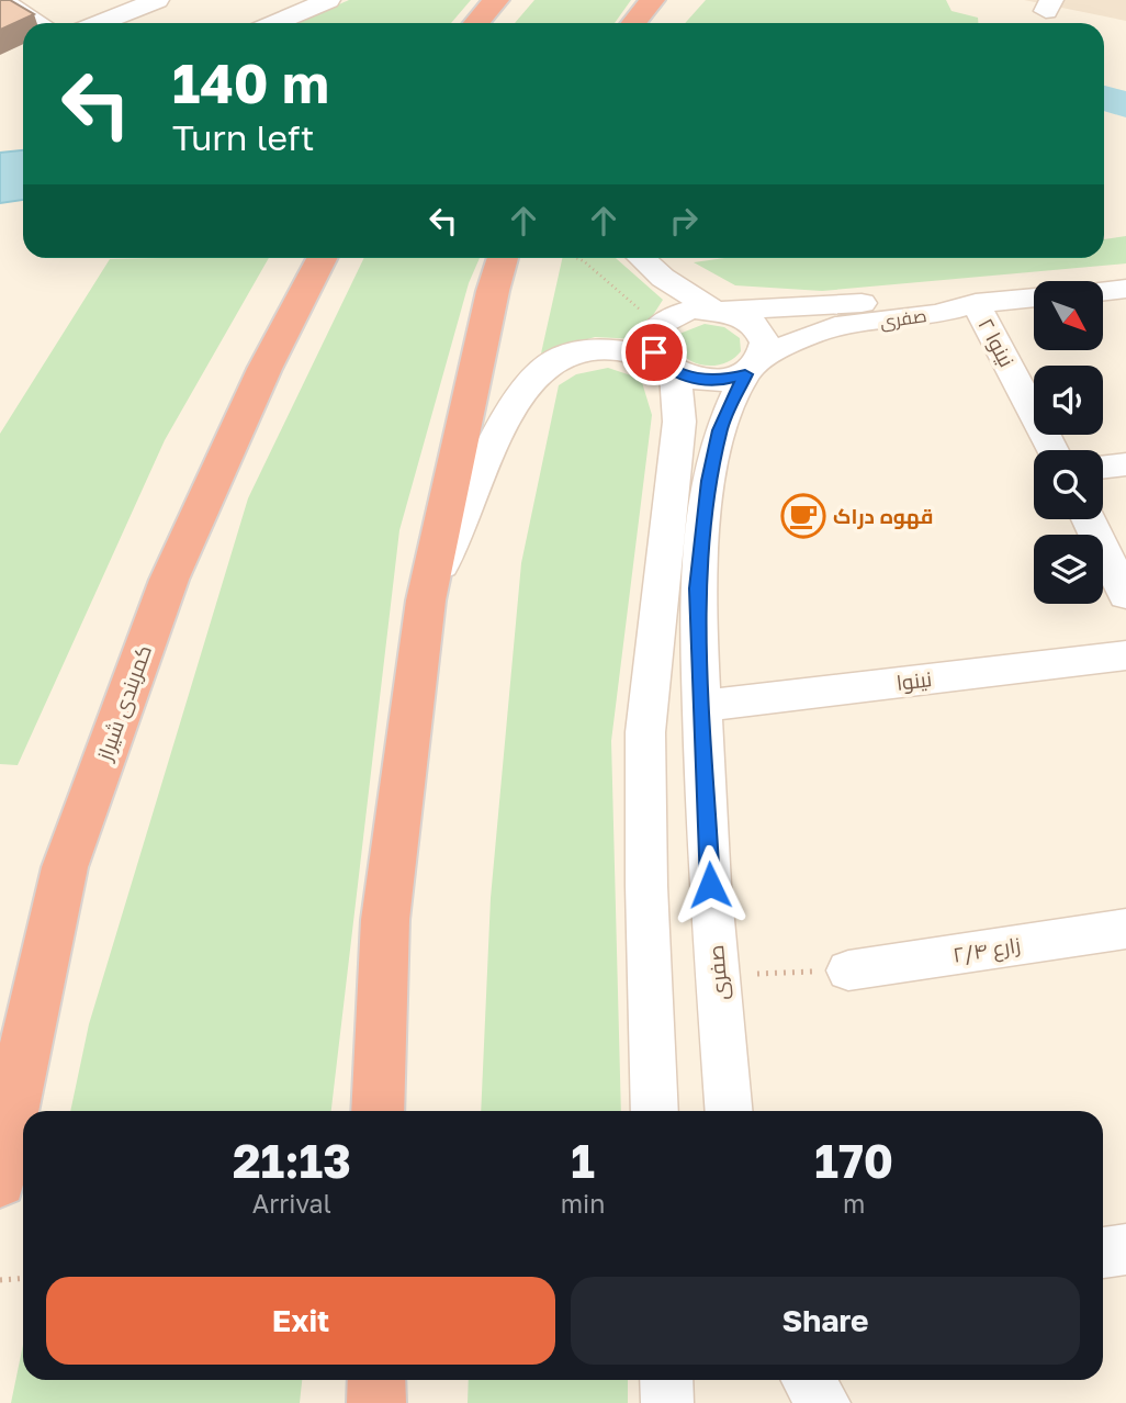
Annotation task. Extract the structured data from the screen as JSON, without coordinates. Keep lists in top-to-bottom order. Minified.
{"streets":{"highway":["کمربندی شیراز"],"street":["صفری","۲ نینوا","نینوا","۲/۴ زارع"]},"crossings":[["صفری","۲ نینوا"],["صفری","نینوا"]],"places":{"cafe":["قهوه دراک"]},"north":"bottom right","page":{"turn":["140 m","Turn left"],"eta":["21:13","Arrival","1","min","170","m"],"buttons":["Exit","Share"]}}
